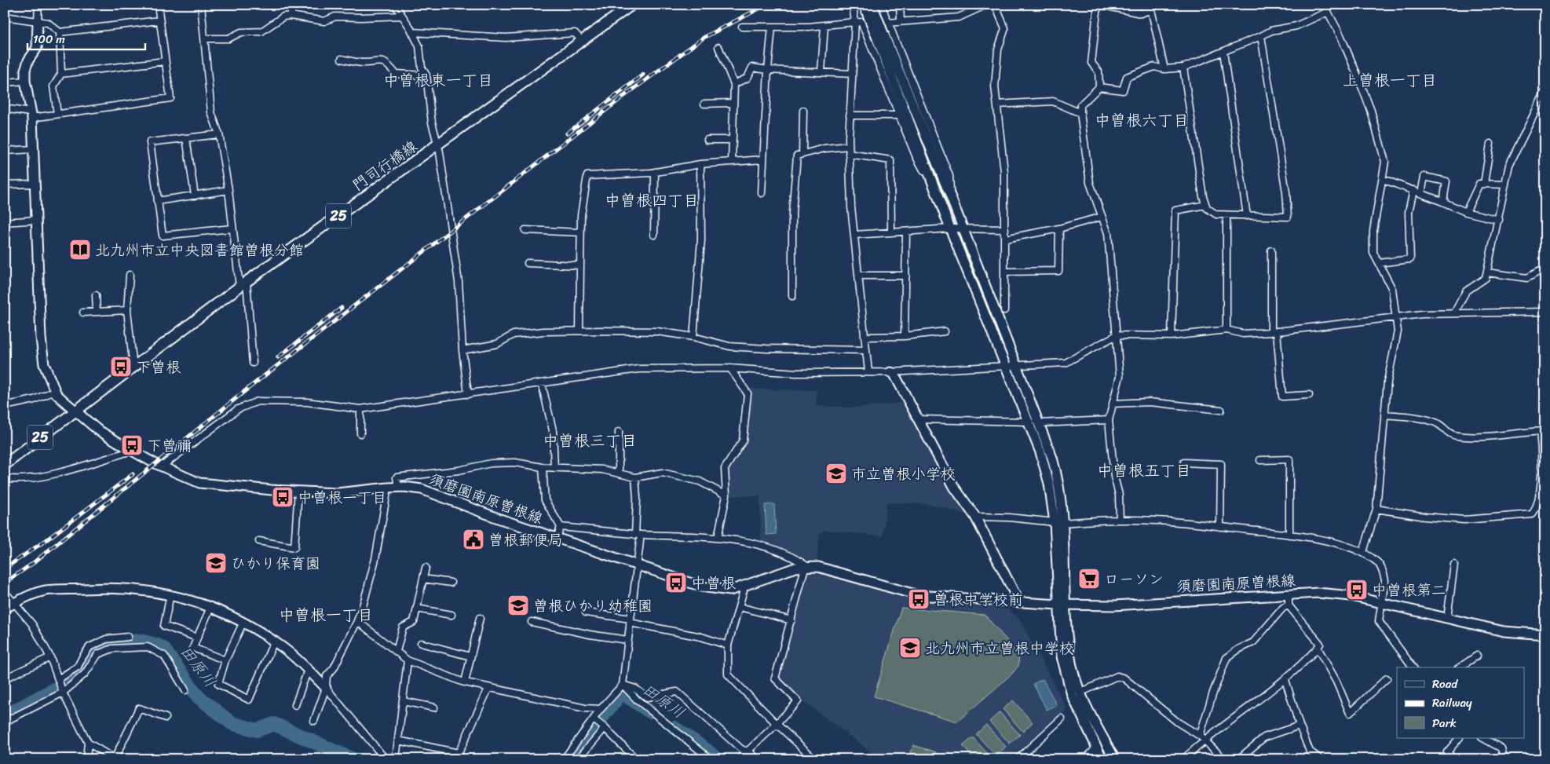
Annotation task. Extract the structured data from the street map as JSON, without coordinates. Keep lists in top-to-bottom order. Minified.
{"streets":{"main road":["門司行橋線","25","須磨園南原曽根線"]},"crossings":[["門司行橋線","須磨園南原曽根線"]],"districts":["中曽根東一丁目","上曽根一丁目","中曽根六丁目","中曽根四丁目","中曽根三丁目","中曽根五丁目","中曽根一丁目"],"water":["田原川"],"places":{"library":["北九州市立中央図書館曽根分館"],"bus stop":["下曽根","下曽禰","中曽根一丁目","中曽根","中曽根第二","曽根中学校前"],"school or university":["市立曽根小学校","ひかり保育園","曽根ひかり幼稚園","北九州市立曽根中学校"],"public building":["曽根郵便局"],"supermarket":["ローソン"]},"legend":["Road","Railway","Park"],"scale_bar":"100 m"}
